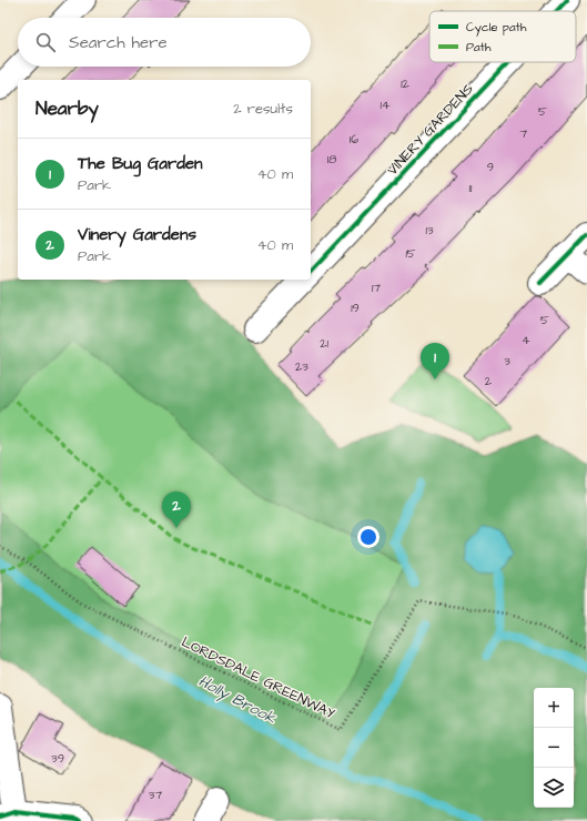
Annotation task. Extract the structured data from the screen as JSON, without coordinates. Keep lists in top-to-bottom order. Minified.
{"streets":{"street":["VINERY GARDENS"],"path":["LORDSDALE GREENWAY"]},"water":["Holly Brook"],"house_numbers":["12","14","5","7","16","18","9","11","13","15","17","19","5","4","21","3","23","2","39","37"],"legend":["Cycle path","Path"],"page":{"search":"Search here","heading":["Nearby","2 results"],"list":[{"mark":"1","name":"The Bug Garden","note":"Park","value":"40 m"},{"mark":"2","name":"Vinery Gardens","note":"Park","value":"40 m"}],"pins":["1","2"],"map_buttons":["+","−"]}}
